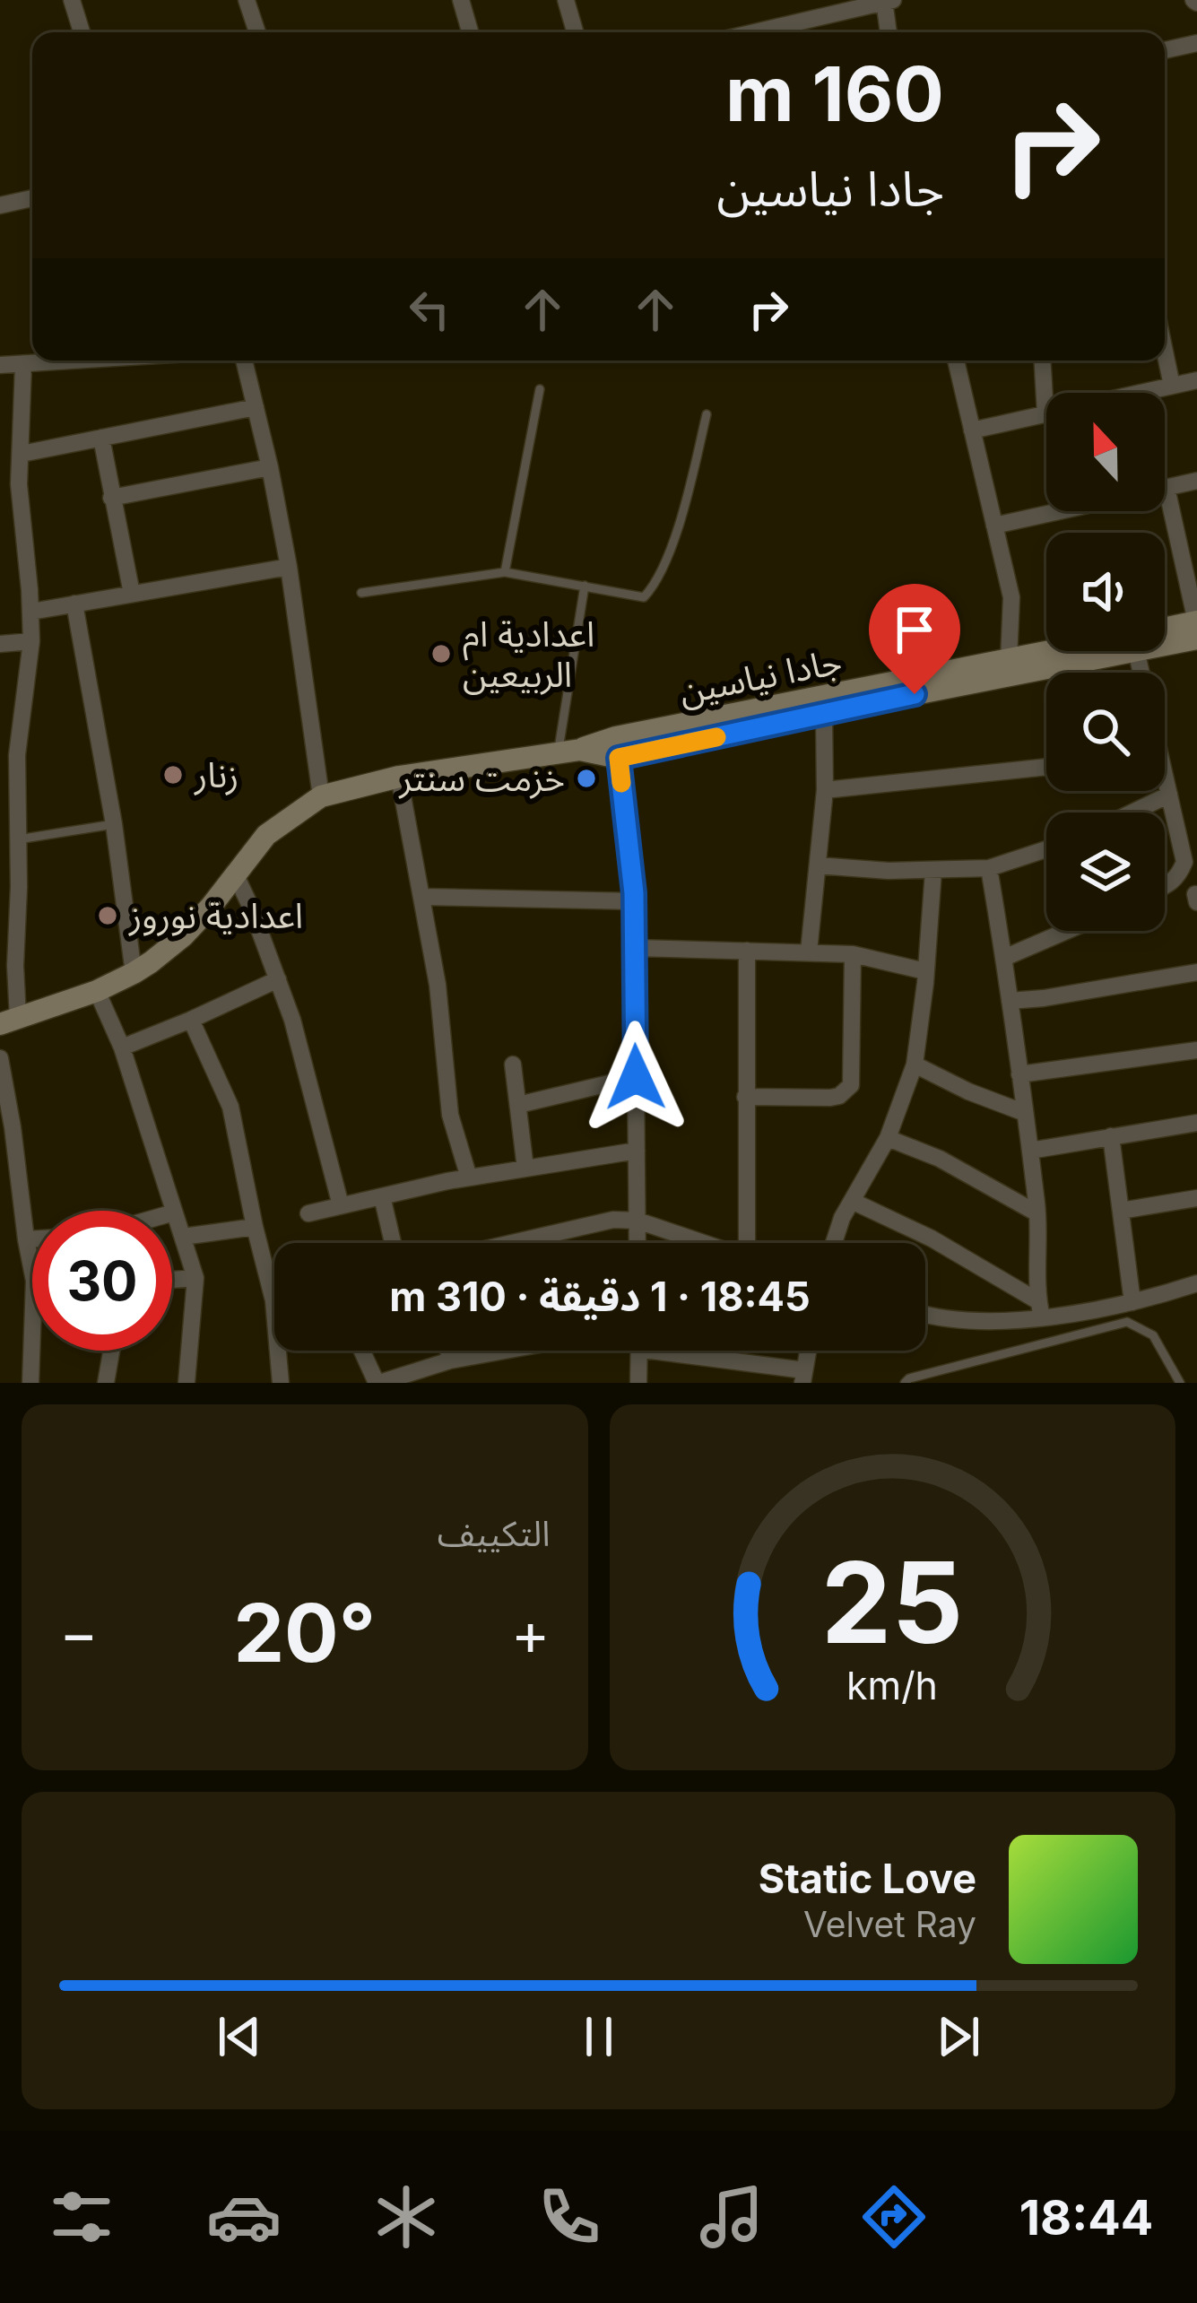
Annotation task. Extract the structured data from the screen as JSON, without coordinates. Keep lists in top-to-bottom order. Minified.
{"streets":{"street":["جادا نیاسین"]},"places":["اعدادية ام الربيعين","زنار","خزمت سنتر","اعدادية نوروز"],"north":"top","page":{"turn":["160 m","جادا نیاسین"],"limit":"30","trip":"18:45 · 1 دقيقة · 310 m","tile":"التكييف","heat":["−","20°","+"],"song":["Static Love","Velvet Ray"],"tabs":"18:44","gauge":["25","km/h"]}}
